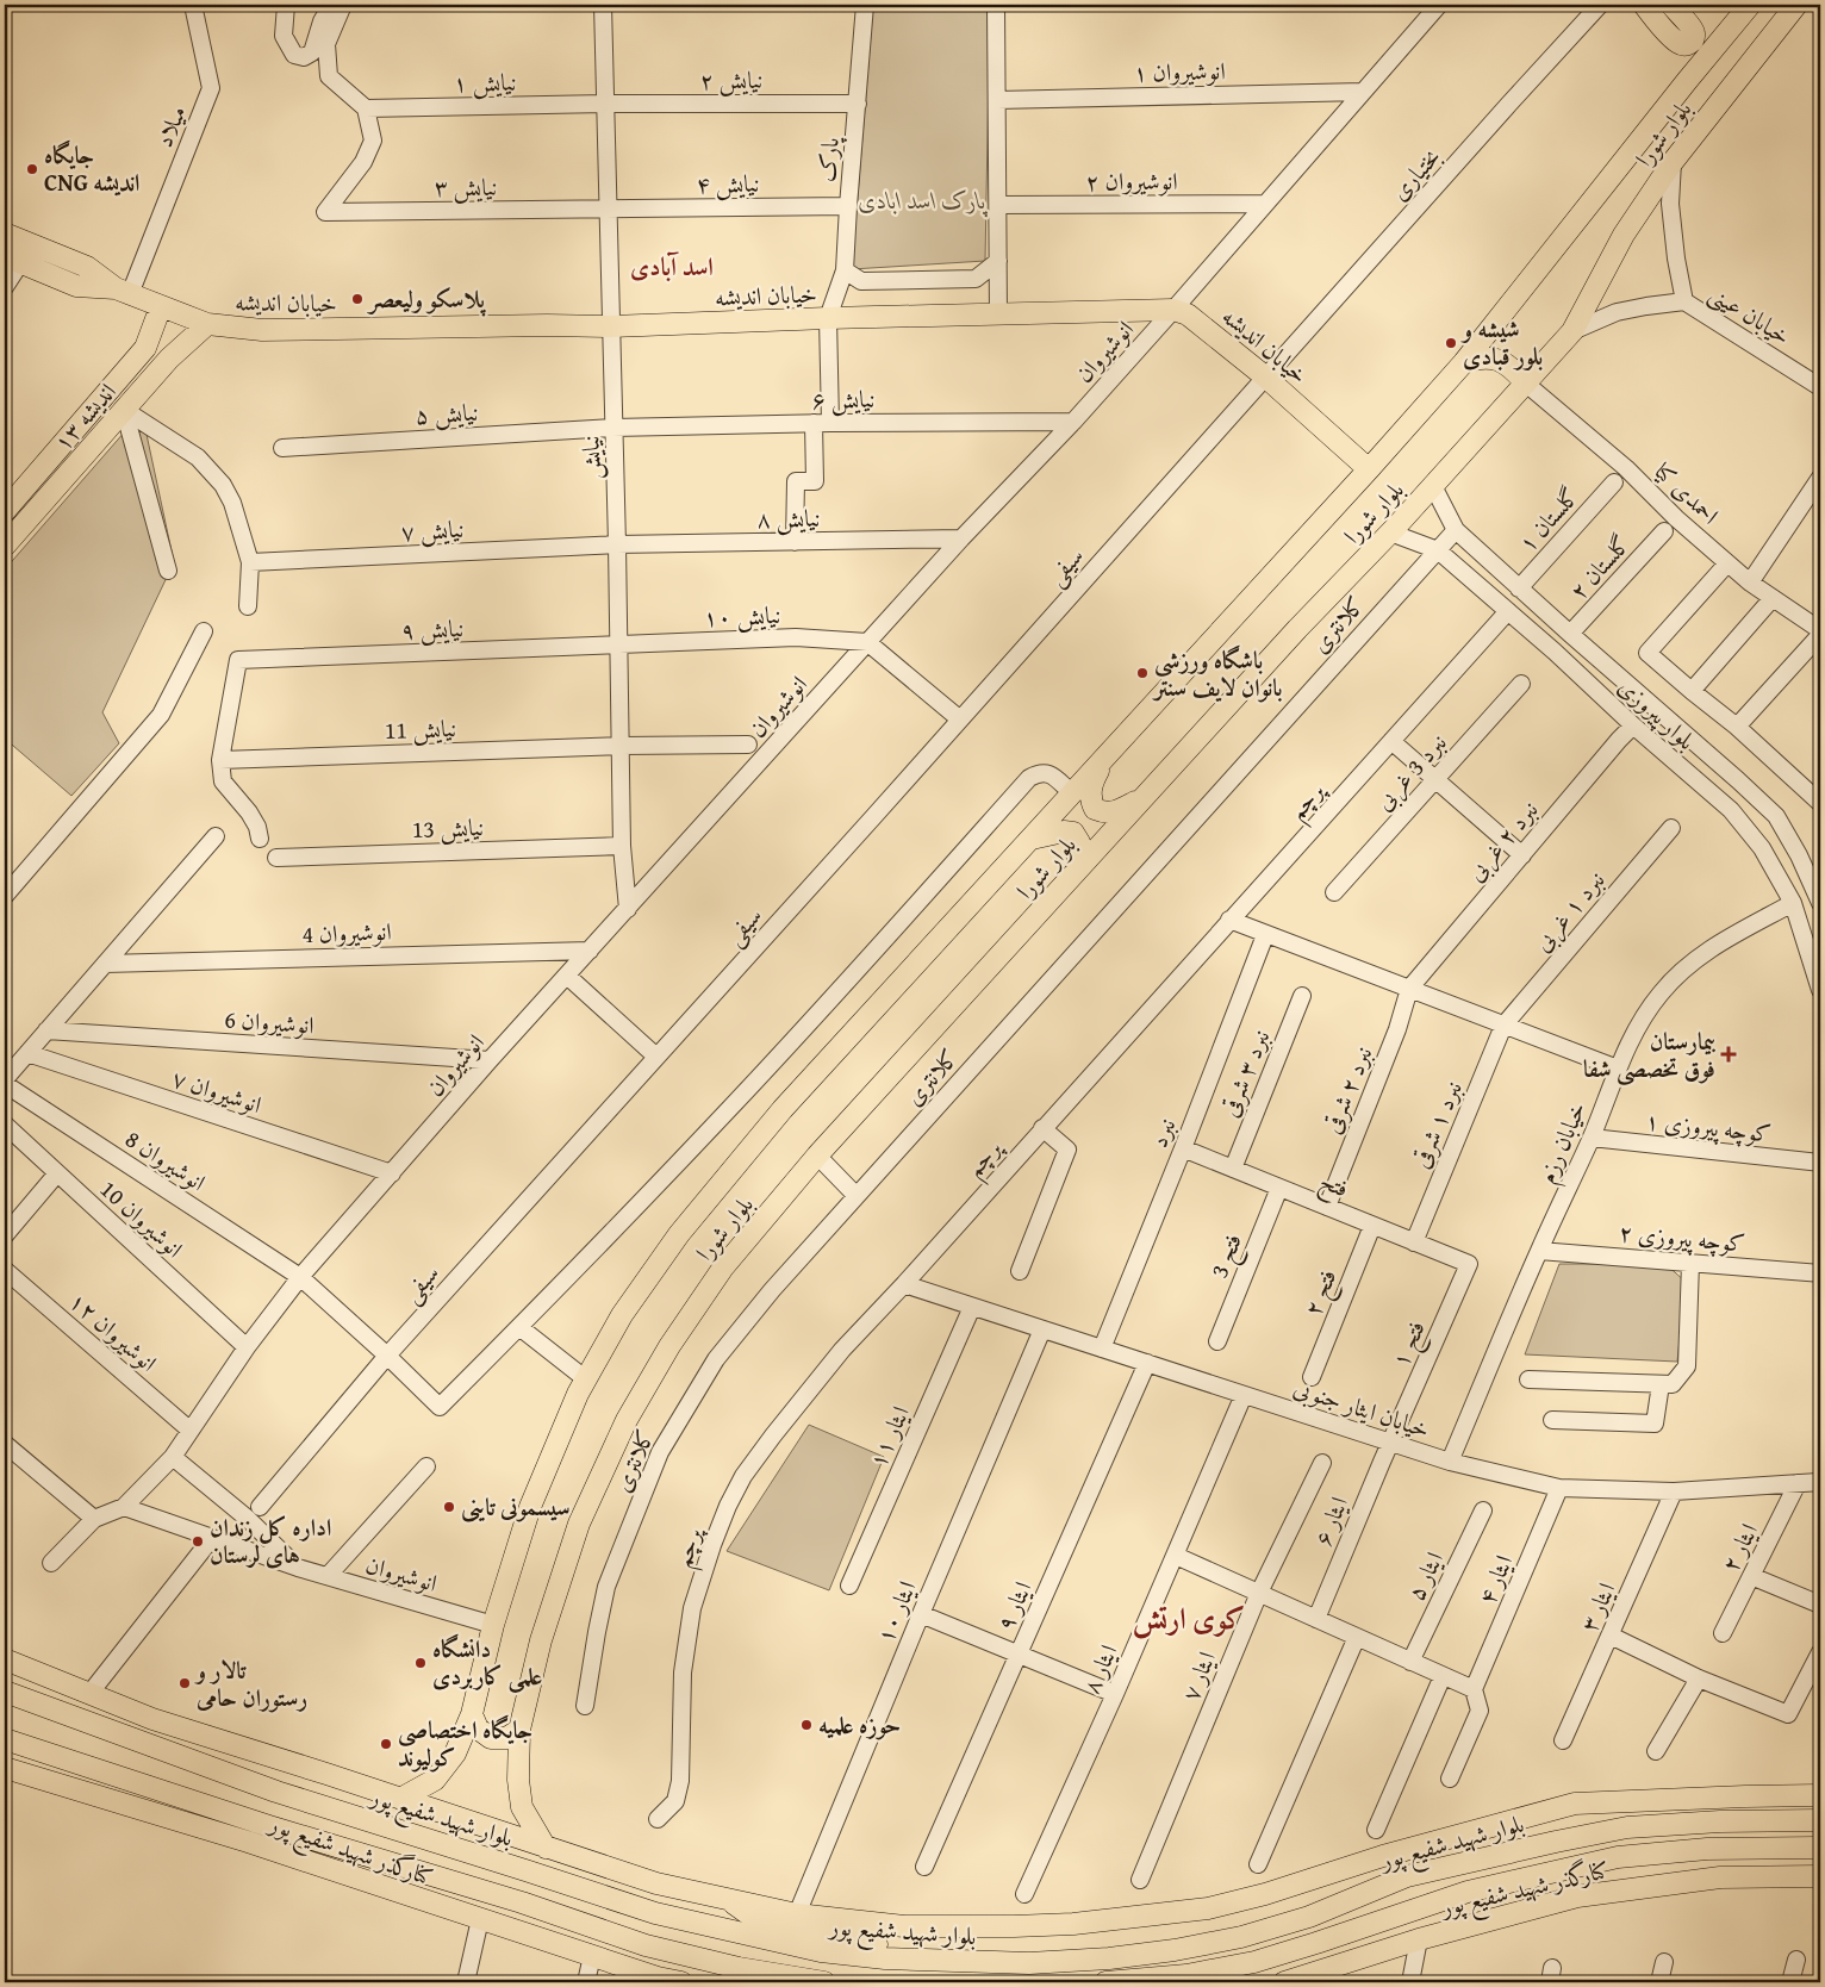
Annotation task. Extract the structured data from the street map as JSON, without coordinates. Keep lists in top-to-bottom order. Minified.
{"streets":{"main road":["بلوار شورا","خیابان اندیشه","اندیشه ۱۳","بلوار شهید شفیع پور","کنارگذر شهید شفیع پور"],"street":["انوشیروان ۱","نیایش ۲","نیایش ۱","میلاد","پارک","بختیاری","انوشیروان ۲","نیایش ۴","نیایش ۳","خیابان عینی","انوشیروان","نیایش ۶","نیایش ۵","نیایش","احمدی کیا","نیایش ۸","گلستان ۱","نیایش ۷","سیفی","گلستان ۲","نیایش ۱۰","کلانتری","نیایش ۹","بلوار پیروزی","نیایش 11","نبرد 3 غربی","پرچم","نیایش 13","نبرد ۲ غربی","نبرد ۱ غربی","انوشیروان 4","انوشیروان 6","نبرد ۳ شرقی","نبرد ۲ شرقی","انوشیروان ۷","نبرد ۱ شرقی","کوچه پیروزی ۱","نبرد","خیابان رزم","انوشیروان 8","فتح","انوشیروان 10","کوچه پیروزی ۲","فتح 3","فتح ۲","انوشیروان ۱۲","فتح ۱","خیابان ایثار جنوبی","ایثار ۱۱","ایثار ۶","ایثار ۲","ایثار ۵","ایثار ۴","ایثار ۹","ایثار ۳","ایثار ۱۰","ایثار ۸","ایثار ۷"]},"crossings":[["انوشیروان ۱","انوشیروان"],["نیایش ۲","نیایش ۱"],["نیایش ۲","پارک"],["نیایش ۲","نیایش"],["نیایش ۱","نیایش ۳"],["نیایش ۱","نیایش"],["میلاد","خیابان اندیشه"],["بلوار شورا","خیابان اندیشه"],["بلوار شورا","انوشیروان"],["بلوار شورا","احمدی کیا"],["بلوار شورا","بلوار پیروزی"],["پارک","نیایش ۴"],["پارک","خیابان اندیشه"],["بختیاری","خیابان اندیشه"],["بختیاری","سیفی"],["انوشیروان ۲","انوشیروان"],["نیایش ۴","نیایش ۳"],["نیایش ۴","نیایش"],["نیایش ۳","نیایش"],["خیابان اندیشه","انوشیروان"],["خیابان اندیشه","اندیشه ۱۳"],["خیابان اندیشه","نیایش"],["خیابان اندیشه","سیفی"],["انوشیروان","نیایش ۶"],["انوشیروان","نیایش"],["انوشیروان","نیایش ۸"],["انوشیروان","نیایش ۱۰"],["انوشیروان","انوشیروان 4"],["انوشیروان","انوشیروان 6"],["انوشیروان","انوشیروان ۷"],["انوشیروان","انوشیروان 8"],["انوشیروان","انوشیروان 10"],["انوشیروان","انوشیروان ۱۲"],["نیایش ۶","نیایش ۵"],["نیایش ۶","نیایش"],["نیایش ۵","نیایش"],["نیایش","نیایش ۸"],["نیایش","نیایش ۷"],["نیایش","نیایش ۱۰"],["نیایش","نیایش ۹"],["نیایش","نیایش 11"],["نیایش","نیایش 13"],["نیایش ۸","نیایش ۷"],["گلستان ۱","بلوار پیروزی"],["سیفی","انوشیروان 8"],["گلستان ۲","بلوار پیروزی"],["نیایش ۱۰","نیایش ۹"],["کلانتری","بلوار پیروزی"],["نیایش ۹","نیایش 11"],["بلوار پیروزی","پرچم"],["بلوار پیروزی","نبرد ۲ غربی"],["بلوار پیروزی","خیابان رزم"],["پرچم","خیابان ایثار جنوبی"],["نبرد ۲ غربی","نبرد ۲ شرقی"],["نبرد ۱ غربی","نبرد ۱ شرقی"],["نبرد ۳ شرقی","فتح"],["نبرد ۲ شرقی","فتح"],["نبرد ۱ شرقی","فتح"],["کوچه پیروزی ۱","خیابان رزم"],["نبرد","فتح"],["نبرد","خیابان ایثار جنوبی"],["خیابان رزم","کوچه پیروزی ۲"],["خیابان رزم","خیابان ایثار جنوبی"],["فتح","فتح 3"],["فتح","فتح ۲"],["فتح","فتح ۱"],["فتح ۱","خیابان ایثار جنوبی"],["فتح ۱","ایثار ۶"],["خیابان ایثار جنوبی","ایثار ۱۱"],["خیابان ایثار جنوبی","ایثار ۶"],["خیابان ایثار جنوبی","ایثار ۲"],["خیابان ایثار جنوبی","ایثار ۴"],["خیابان ایثار جنوبی","ایثار ۹"],["خیابان ایثار جنوبی","ایثار ۳"],["خیابان ایثار جنوبی","ایثار ۱۰"],["خیابان ایثار جنوبی","ایثار ۸"]],"districts":["اسد آبادی","کوی ارتش"],"parks":["پارک اسد ابادی"],"places":{"other":["جایگاه CNG اندیشه","پلاسکو ولیعصر","شیشه و بلور قبادی","باشگاه ورزشی بانوان لایف سنتر","سیسمونی تاینی","اداره کل زندان های لرستان","دانشگاه علمی کاربردی","تالار و رستوران حامی","حوزه علمیه","جایگاه اختصاصی کولیوند"],"health":["بیمارستان فوق تخصصی شفا"]}}
